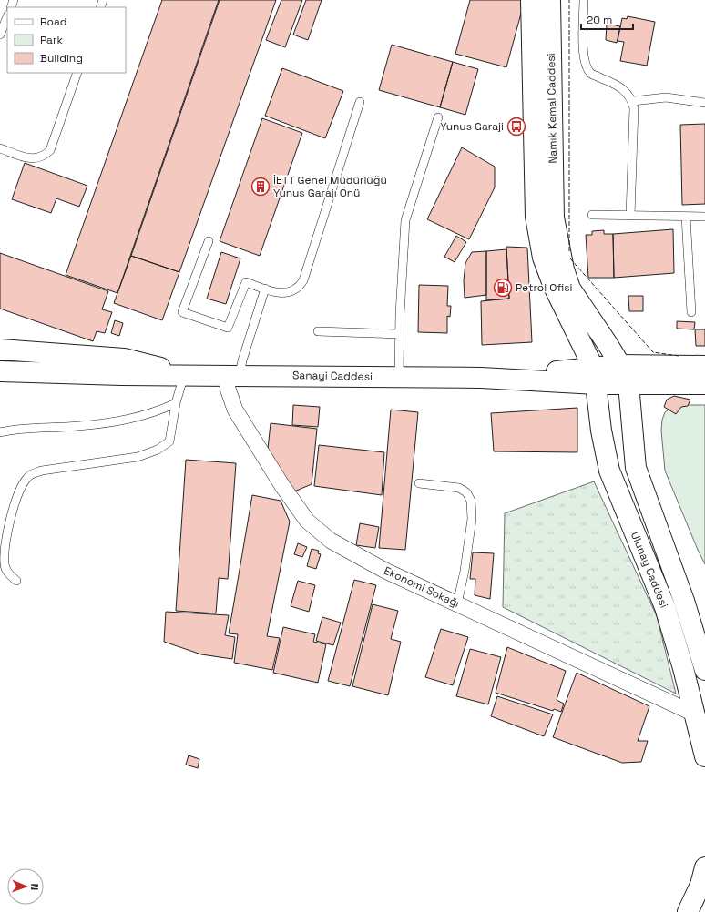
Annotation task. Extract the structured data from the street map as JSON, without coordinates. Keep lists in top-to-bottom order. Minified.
{"streets":{"street":["Namık Kemal Caddesi","Sanayi Caddesi","Ulunay Caddesi","Ekonomi Sokağı"]},"crossings":[["Namık Kemal Caddesi","Sanayi Caddesi"],["Namık Kemal Caddesi","Ulunay Caddesi"],["Sanayi Caddesi","Ulunay Caddesi"],["Sanayi Caddesi","Ekonomi Sokağı"],["Ulunay Caddesi","Ekonomi Sokağı"]],"places":{"bus stop":["Yunus Garaji"],"building":["İETT Genel Müdürlüğü Yunus Garajı Önü"],"fuel station":["Petrol Ofisi"]},"legend":["Road","Park","Building"],"scale_bar":"20 m","north":"right"}
